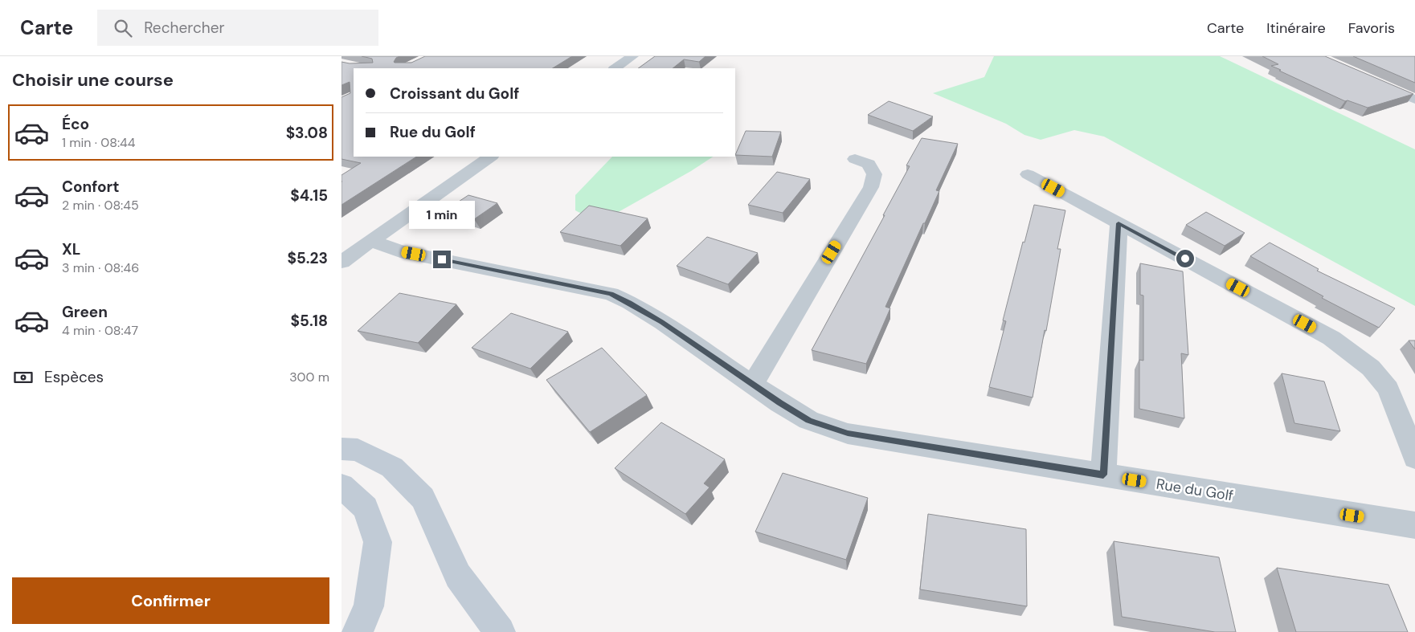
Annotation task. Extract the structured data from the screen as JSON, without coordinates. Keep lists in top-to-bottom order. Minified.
{"streets":{"street":["Rue du Golf"]},"page":{"header":"Carte","search":"Rechercher","nav":["Carte","Itinéraire","Favoris"],"heading":"Choisir une course","banner":["Croissant du Golf","Rue du Golf"],"list":[{"name":"Éco","note":"1 min · 08:44","value":"$3.08"},{"name":"Confort","note":"2 min · 08:45","value":"$4.15"},{"name":"XL","note":"3 min · 08:46","value":"$5.23"},{"name":"Green","note":"4 min · 08:47","value":"$5.18"}],"bubble":"1 min","pay":["Espèces","300 m"],"buttons":"Confirmer"}}
